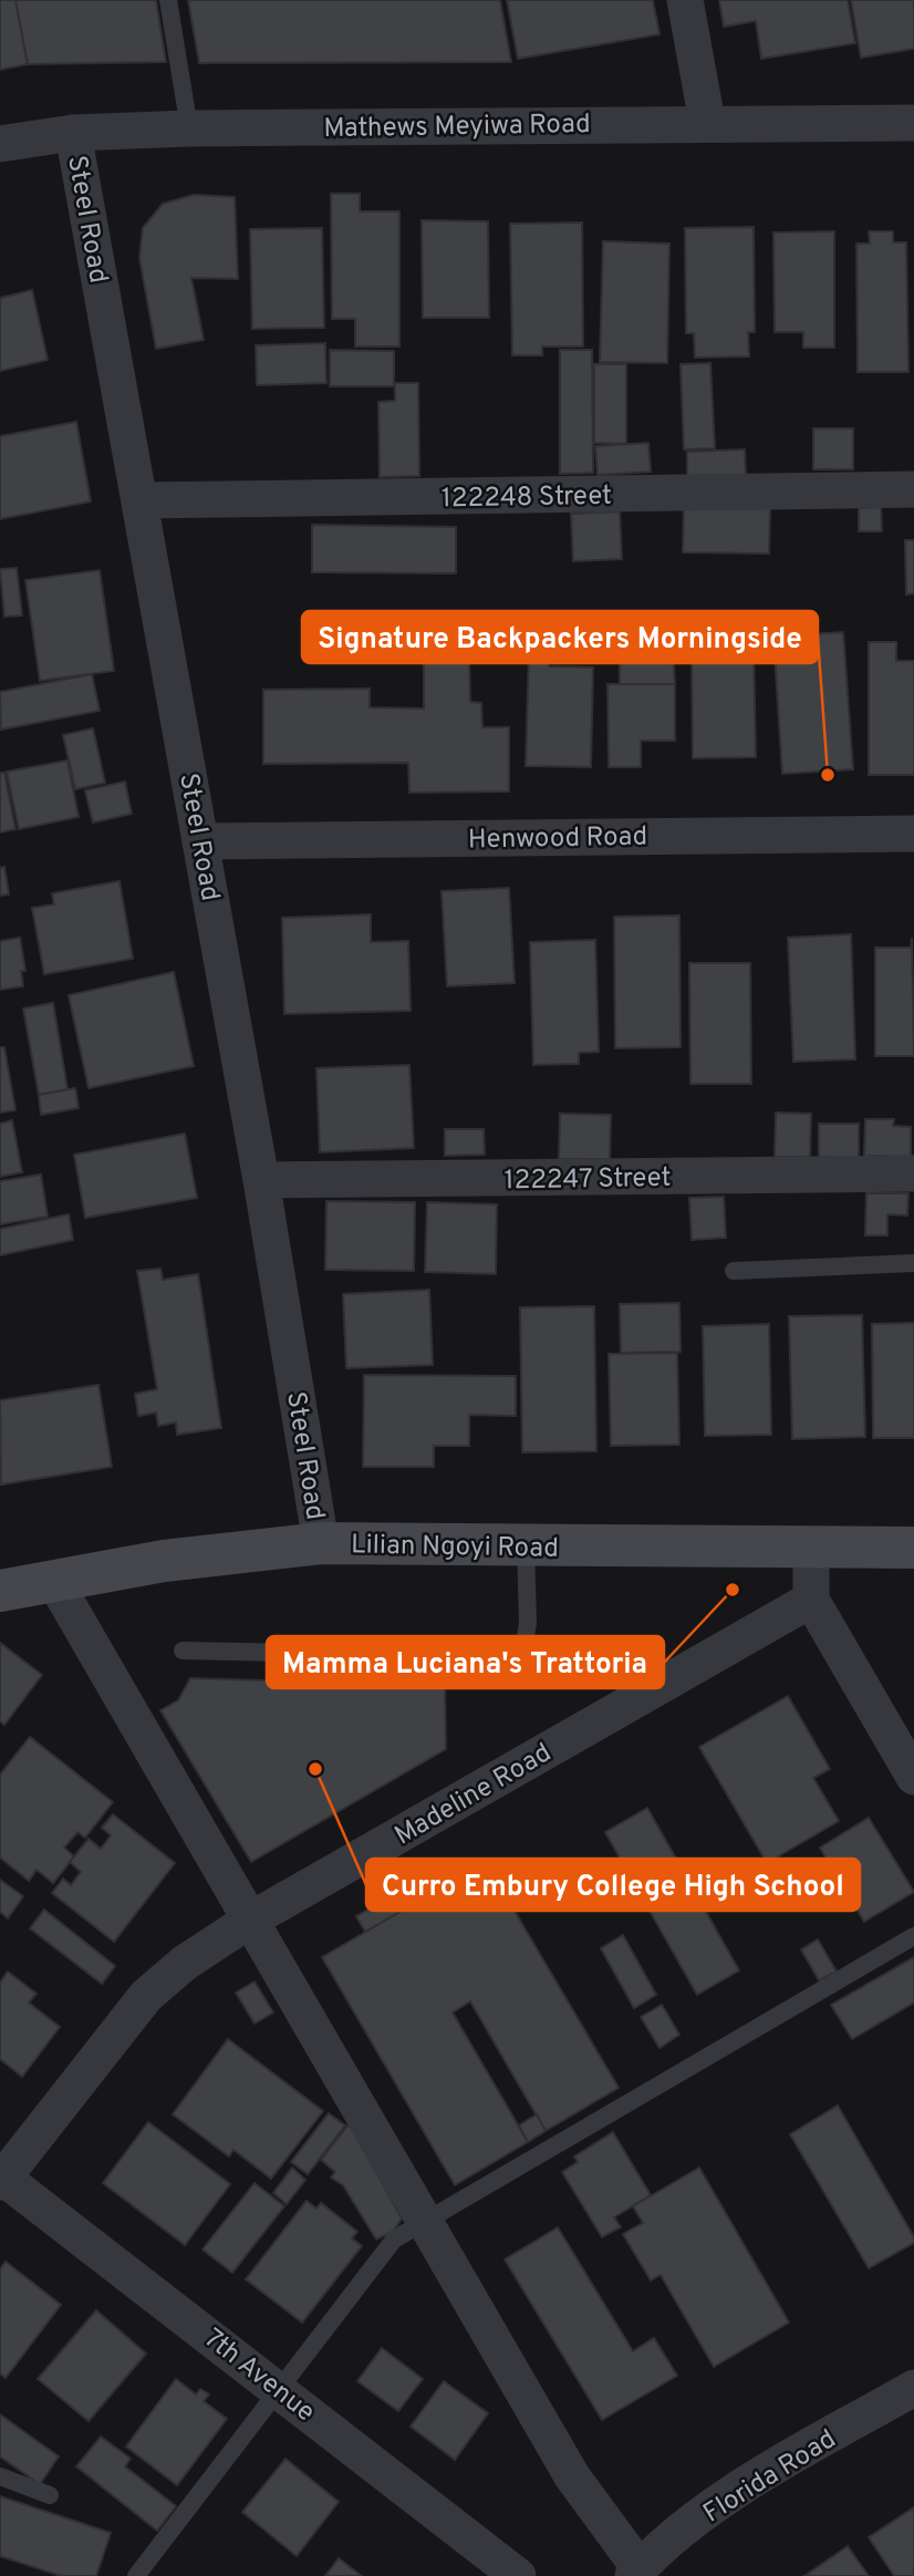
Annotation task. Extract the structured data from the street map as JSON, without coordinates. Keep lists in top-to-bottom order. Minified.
{"streets":{"street":["Mathews Meyiwa Road","Steel Road","122248 Street","Henwood Road","122247 Street","Lilian Ngoyi Road","Madeline Road","7th Avenue","Florida Road"]},"crossings":[["Mathews Meyiwa Road","Steel Road"],["Steel Road","122248 Street"],["Steel Road","Henwood Road"],["Steel Road","122247 Street"],["Steel Road","Lilian Ngoyi Road"],["Madeline Road","7th Avenue"]],"places":["Signature Backpackers Morningside","Mamma Luciana's Trattoria","Curro Embury College High School"]}
